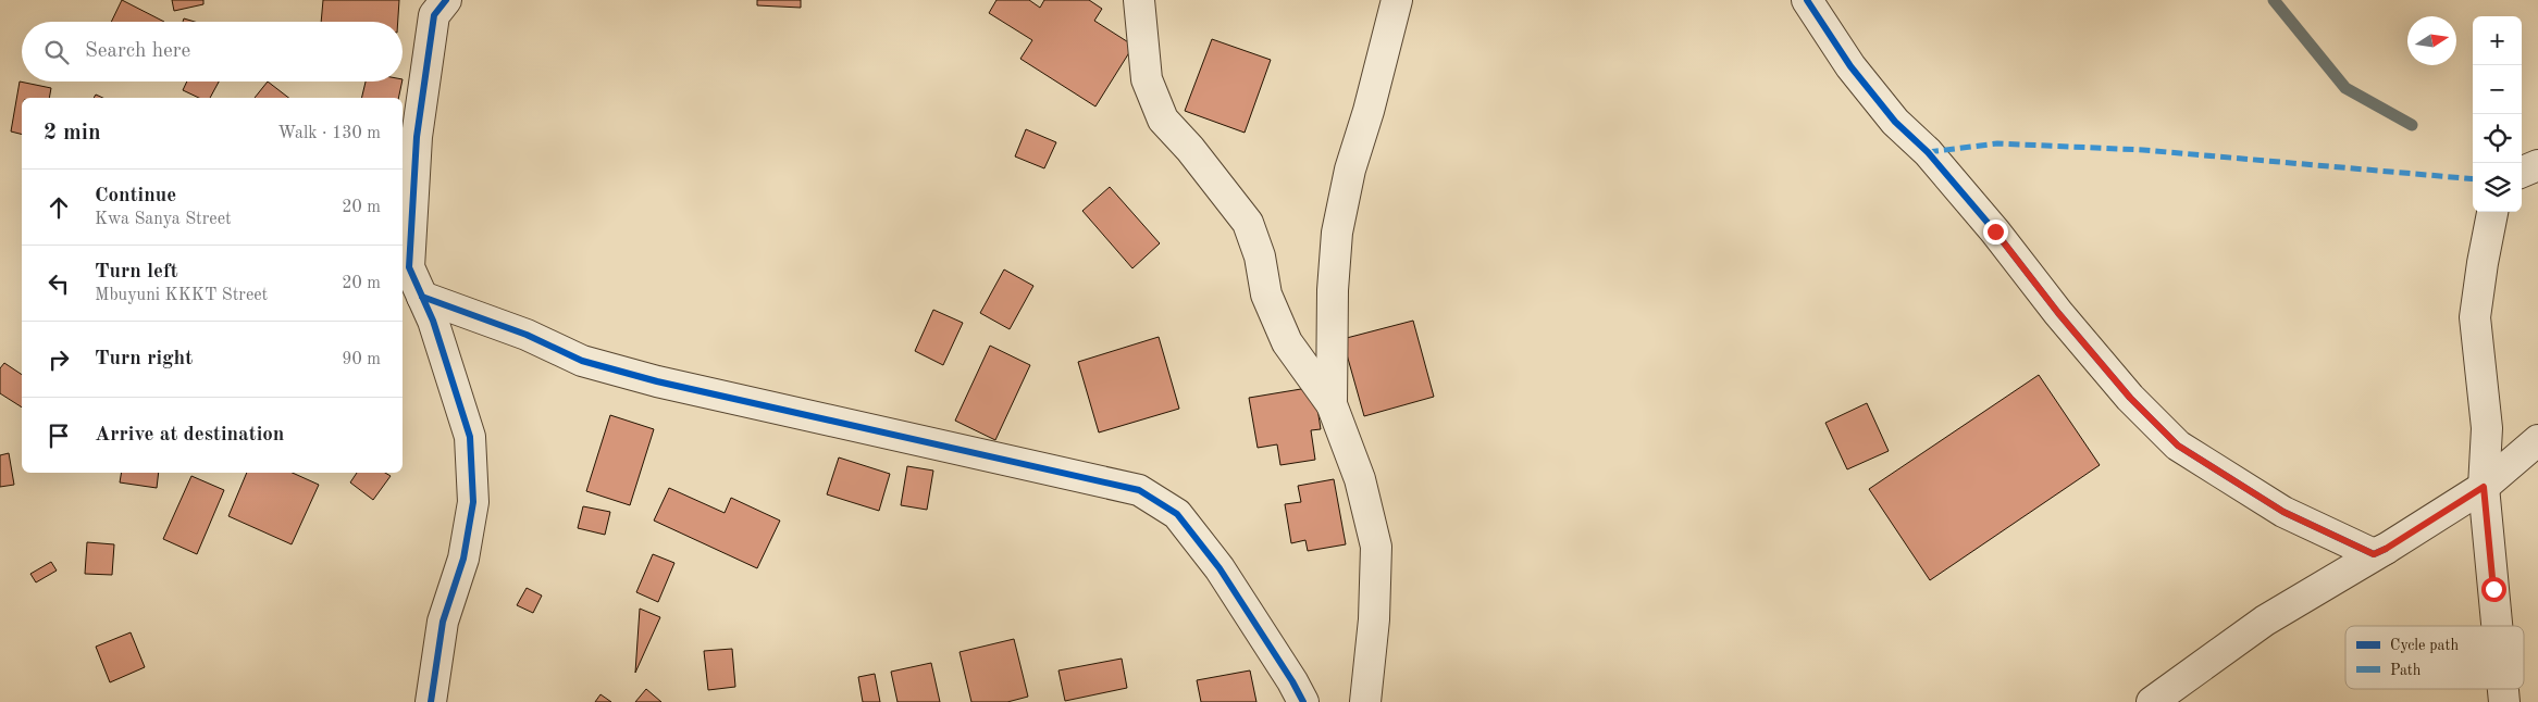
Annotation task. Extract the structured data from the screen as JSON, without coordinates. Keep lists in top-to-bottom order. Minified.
{"legend":["Cycle path","Path"],"north":"right","page":{"map_buttons":["+","−"],"search":"Search here","heading":["2 min","Walk · 130 m"],"list":[["Continue","Kwa Sanya Street","20 m"],["Turn left","Mbuyuni KKKT Street","20 m"],["Turn right","90 m"],"Arrive at destination"]}}
